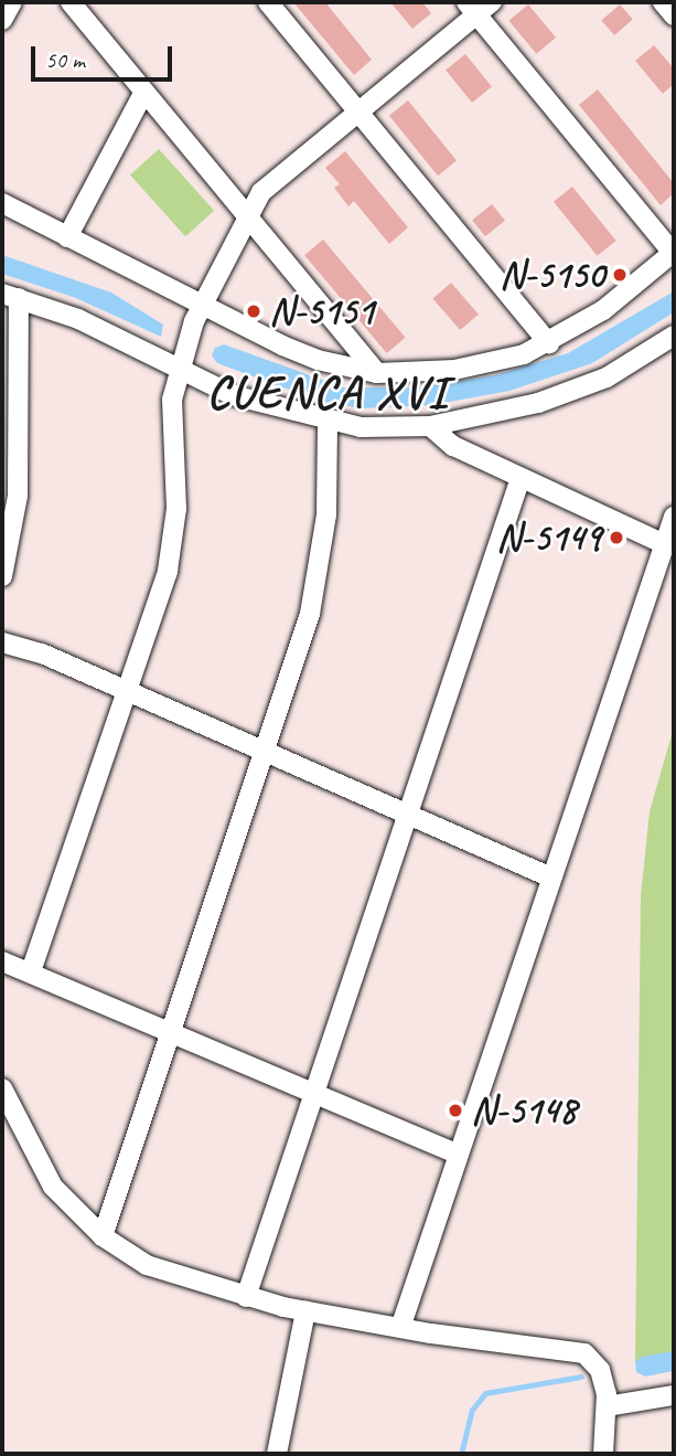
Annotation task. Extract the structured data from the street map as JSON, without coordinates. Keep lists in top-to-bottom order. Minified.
{"districts":["CUENCA XVI"],"places":["N-5150","N-5151","N-5149","N-5148"],"scale_bar":"50 m"}
